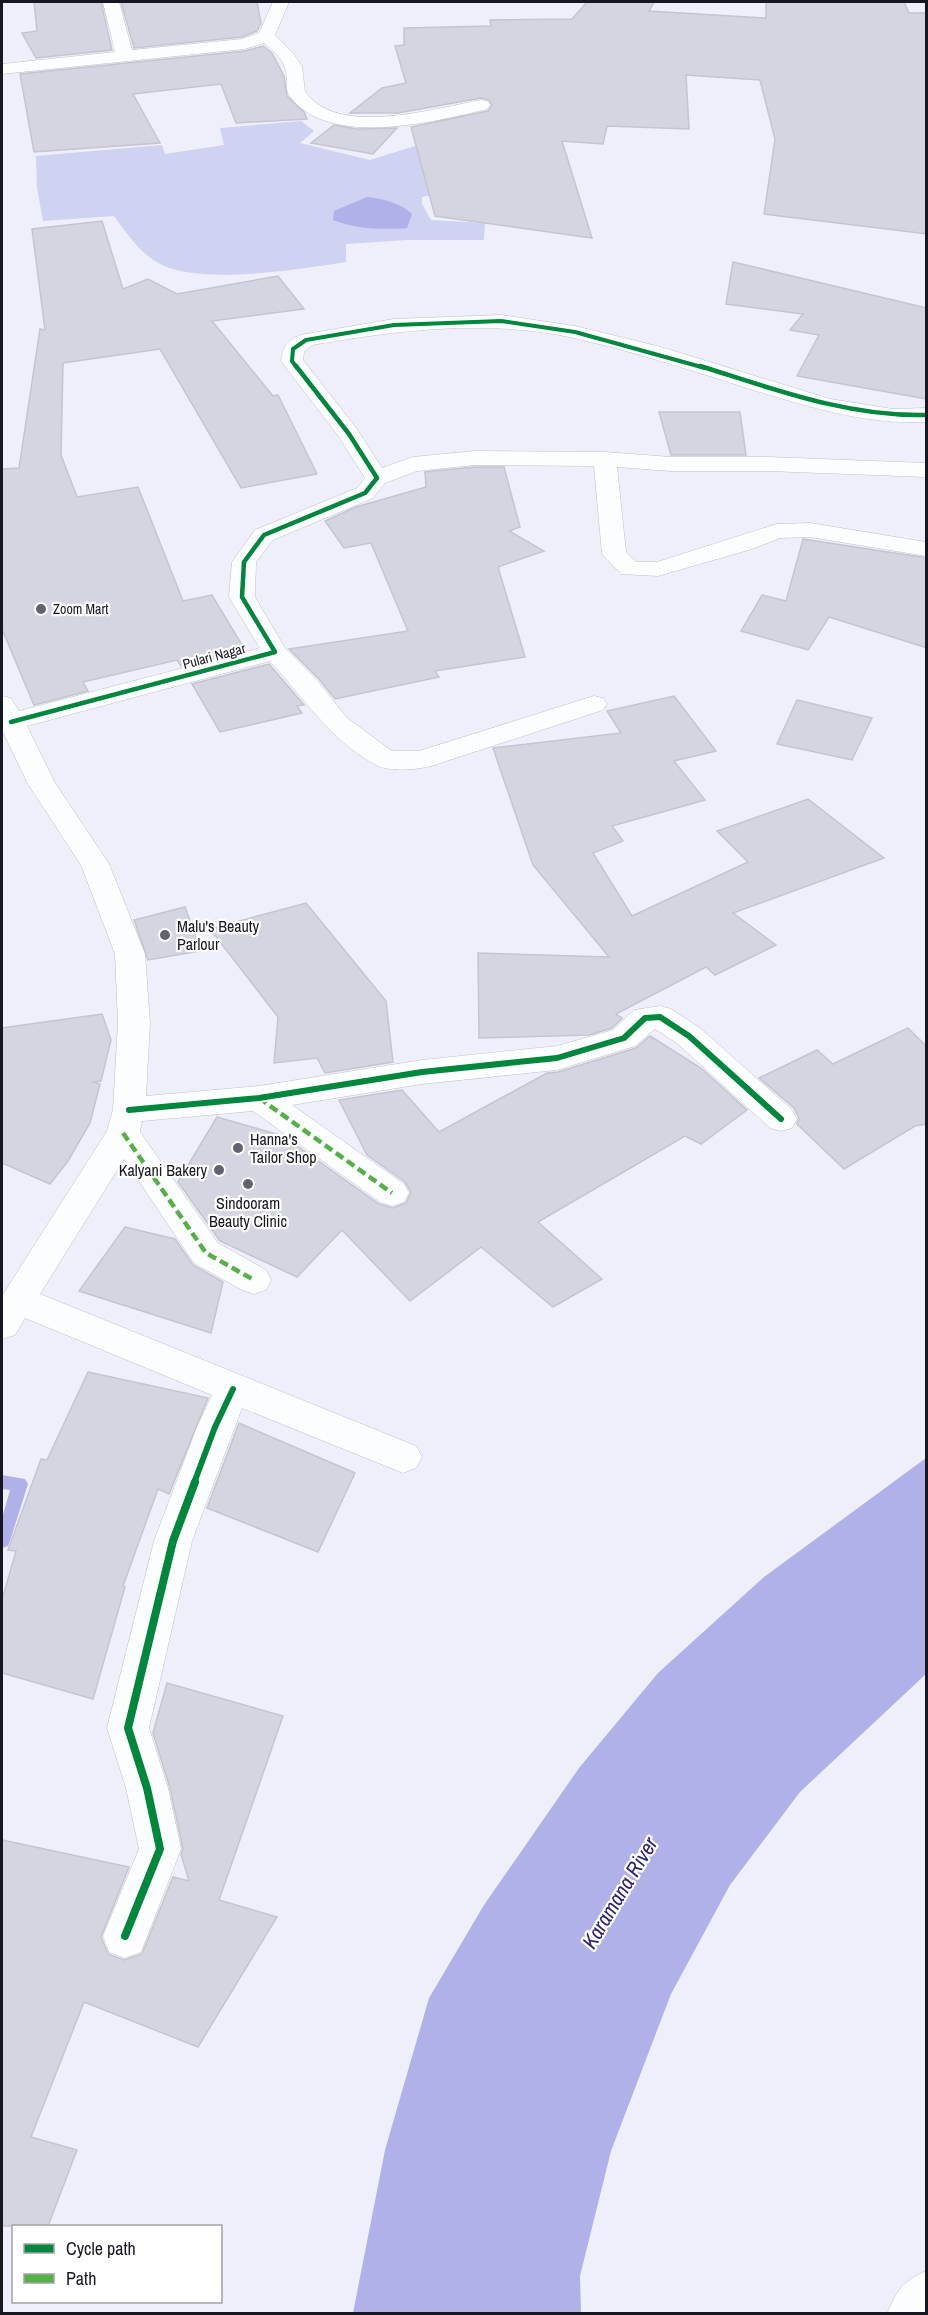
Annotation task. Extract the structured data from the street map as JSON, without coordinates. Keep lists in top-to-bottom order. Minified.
{"streets":{"street":["Pulari Nagar"]},"water":["Karamana River"],"places":["Zoom Mart","Malu's Beauty Parlour","Hanna's Tailor Shop","Kalyani Bakery","Sindooram Beauty Clinic"],"legend":["Cycle path","Path"]}
